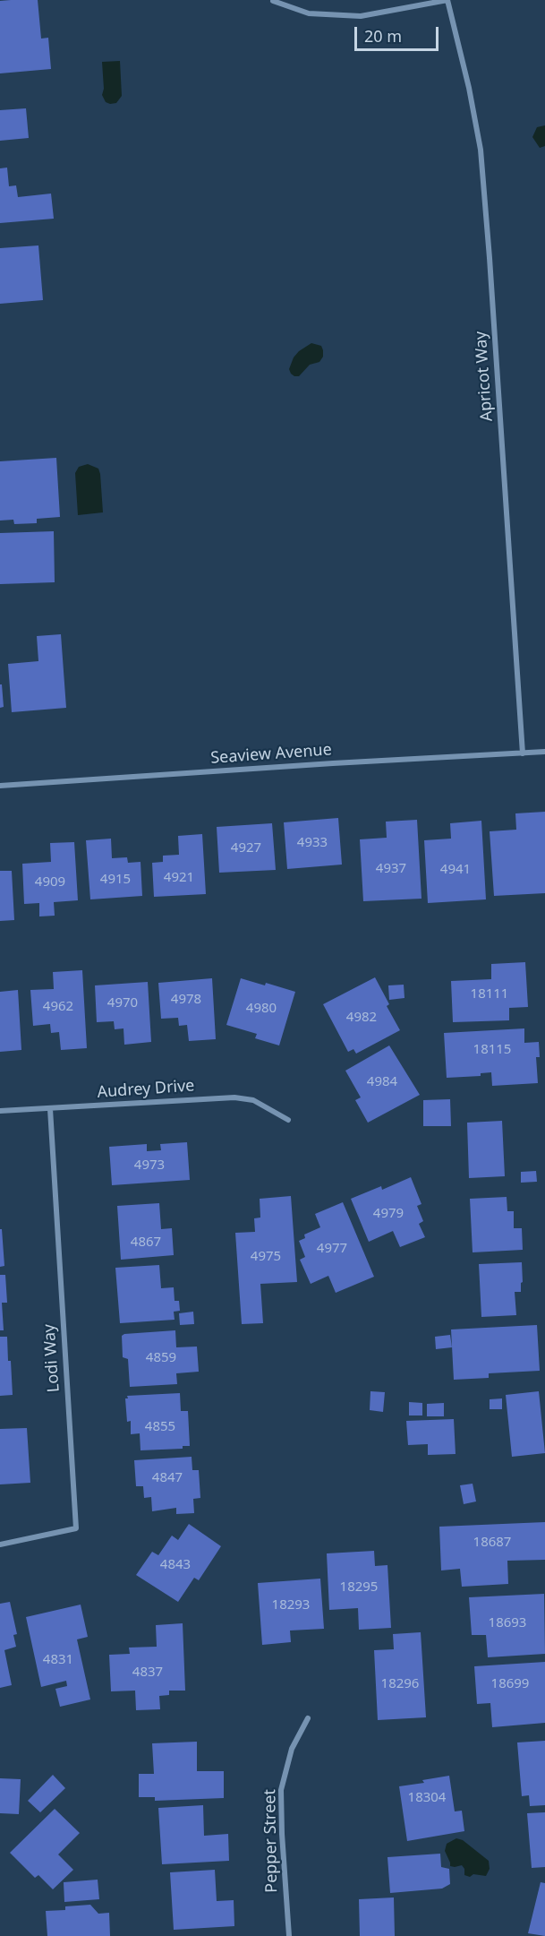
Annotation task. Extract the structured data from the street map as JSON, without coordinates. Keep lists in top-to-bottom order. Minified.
{"streets":{"street":["Apricot Way","Seaview Avenue","Audrey Drive","Lodi Way","Pepper Street"]},"crossings":[["Apricot Way","Seaview Avenue"],["Audrey Drive","Lodi Way"]],"house_numbers":["4933","4927","4937","4941","4921","4915","4909","18111","4978","4970","4962","4980","4982","18115","4984","4973","4979","4867","4977","4975","4859","4855","4847","18687","4843","18295","18293","18693","4831","4837","18296","18699","18304"],"scale_bar":"20 m"}
